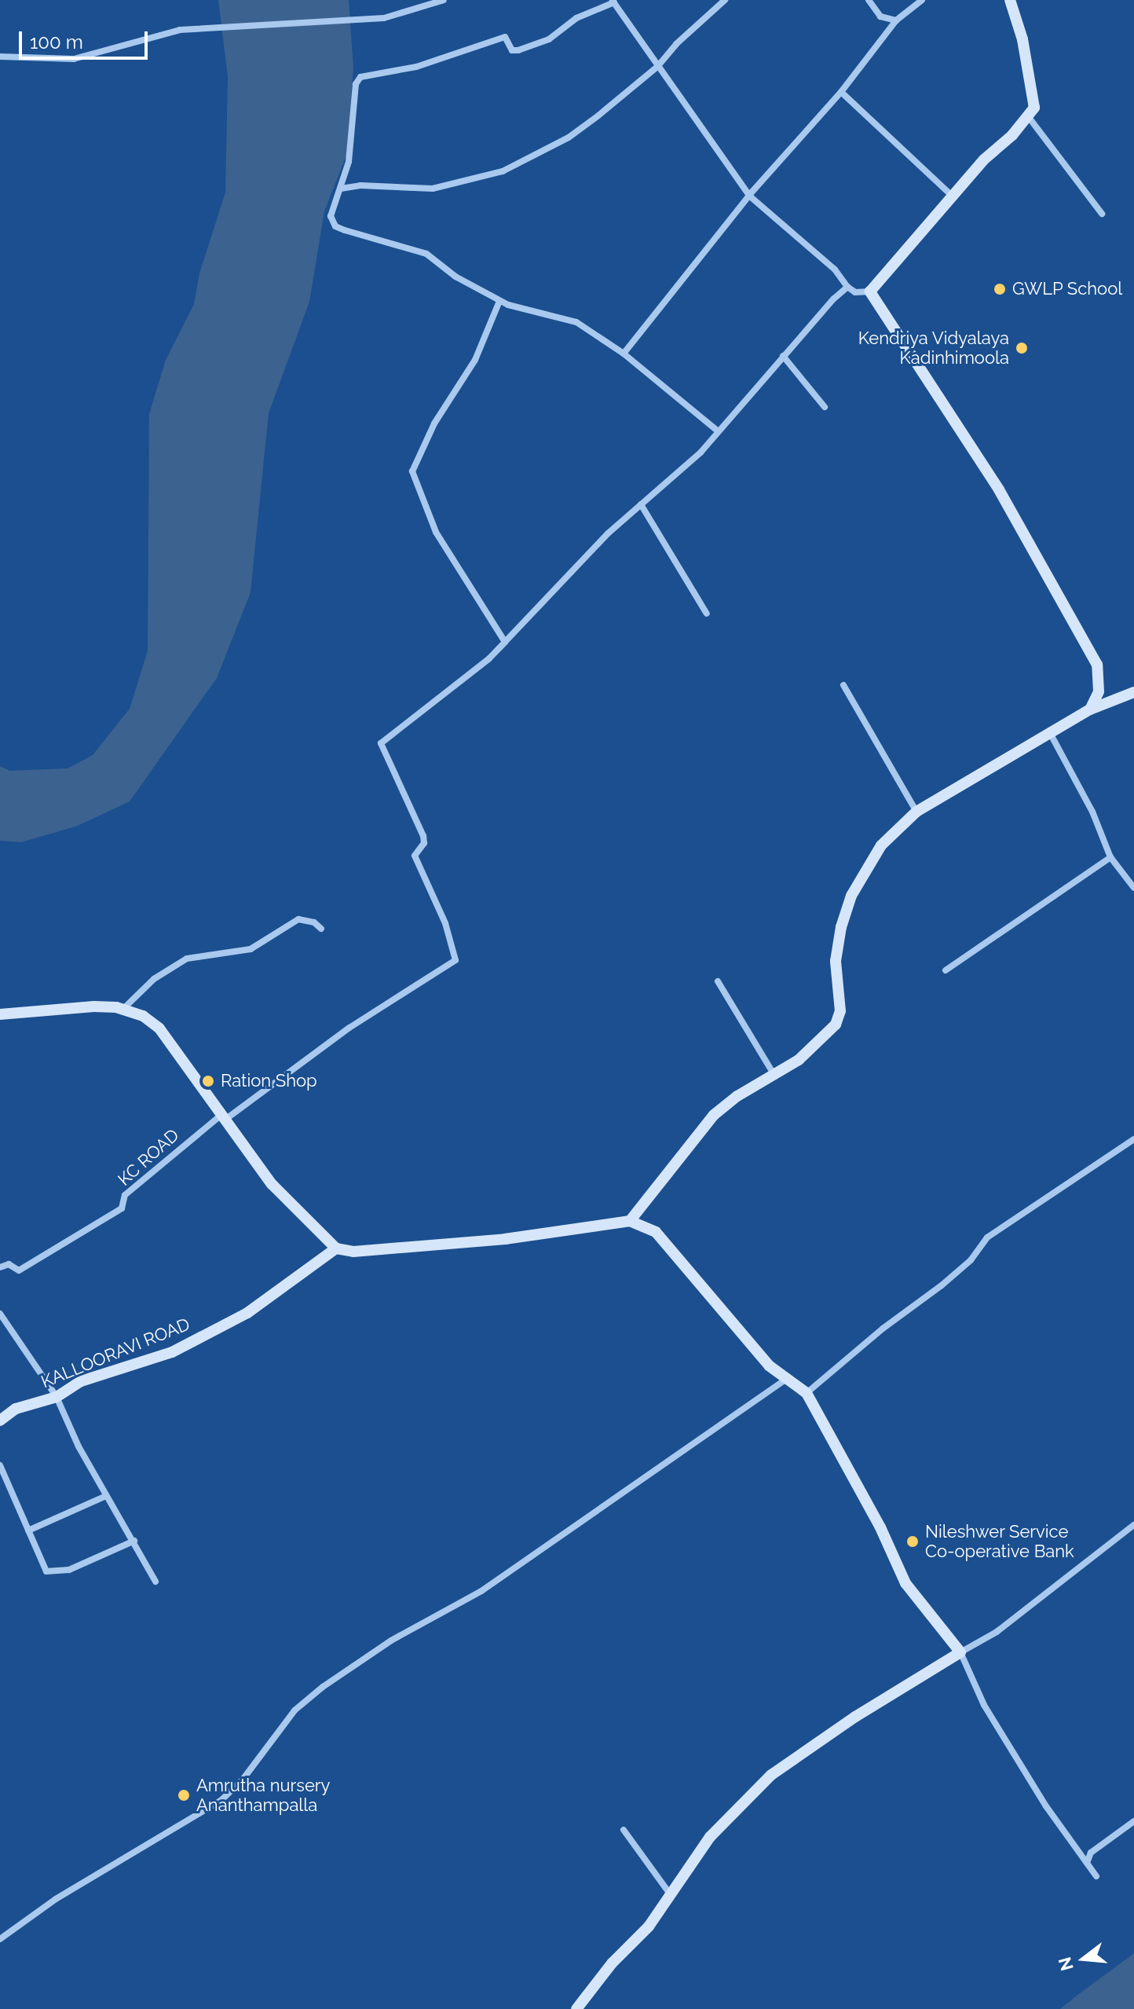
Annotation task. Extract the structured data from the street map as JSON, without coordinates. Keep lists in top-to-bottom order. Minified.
{"streets":{"main road":["KALLOORAVI ROAD"],"street":["KC ROAD"]},"places":["GWLP School","Kendriya Vidyalaya Kadinhimoola","Ration Shop","Nileshwer Service Co-operative Bank","Amrutha nursery Ananthampalla"],"scale_bar":"100 m","north":"left"}
